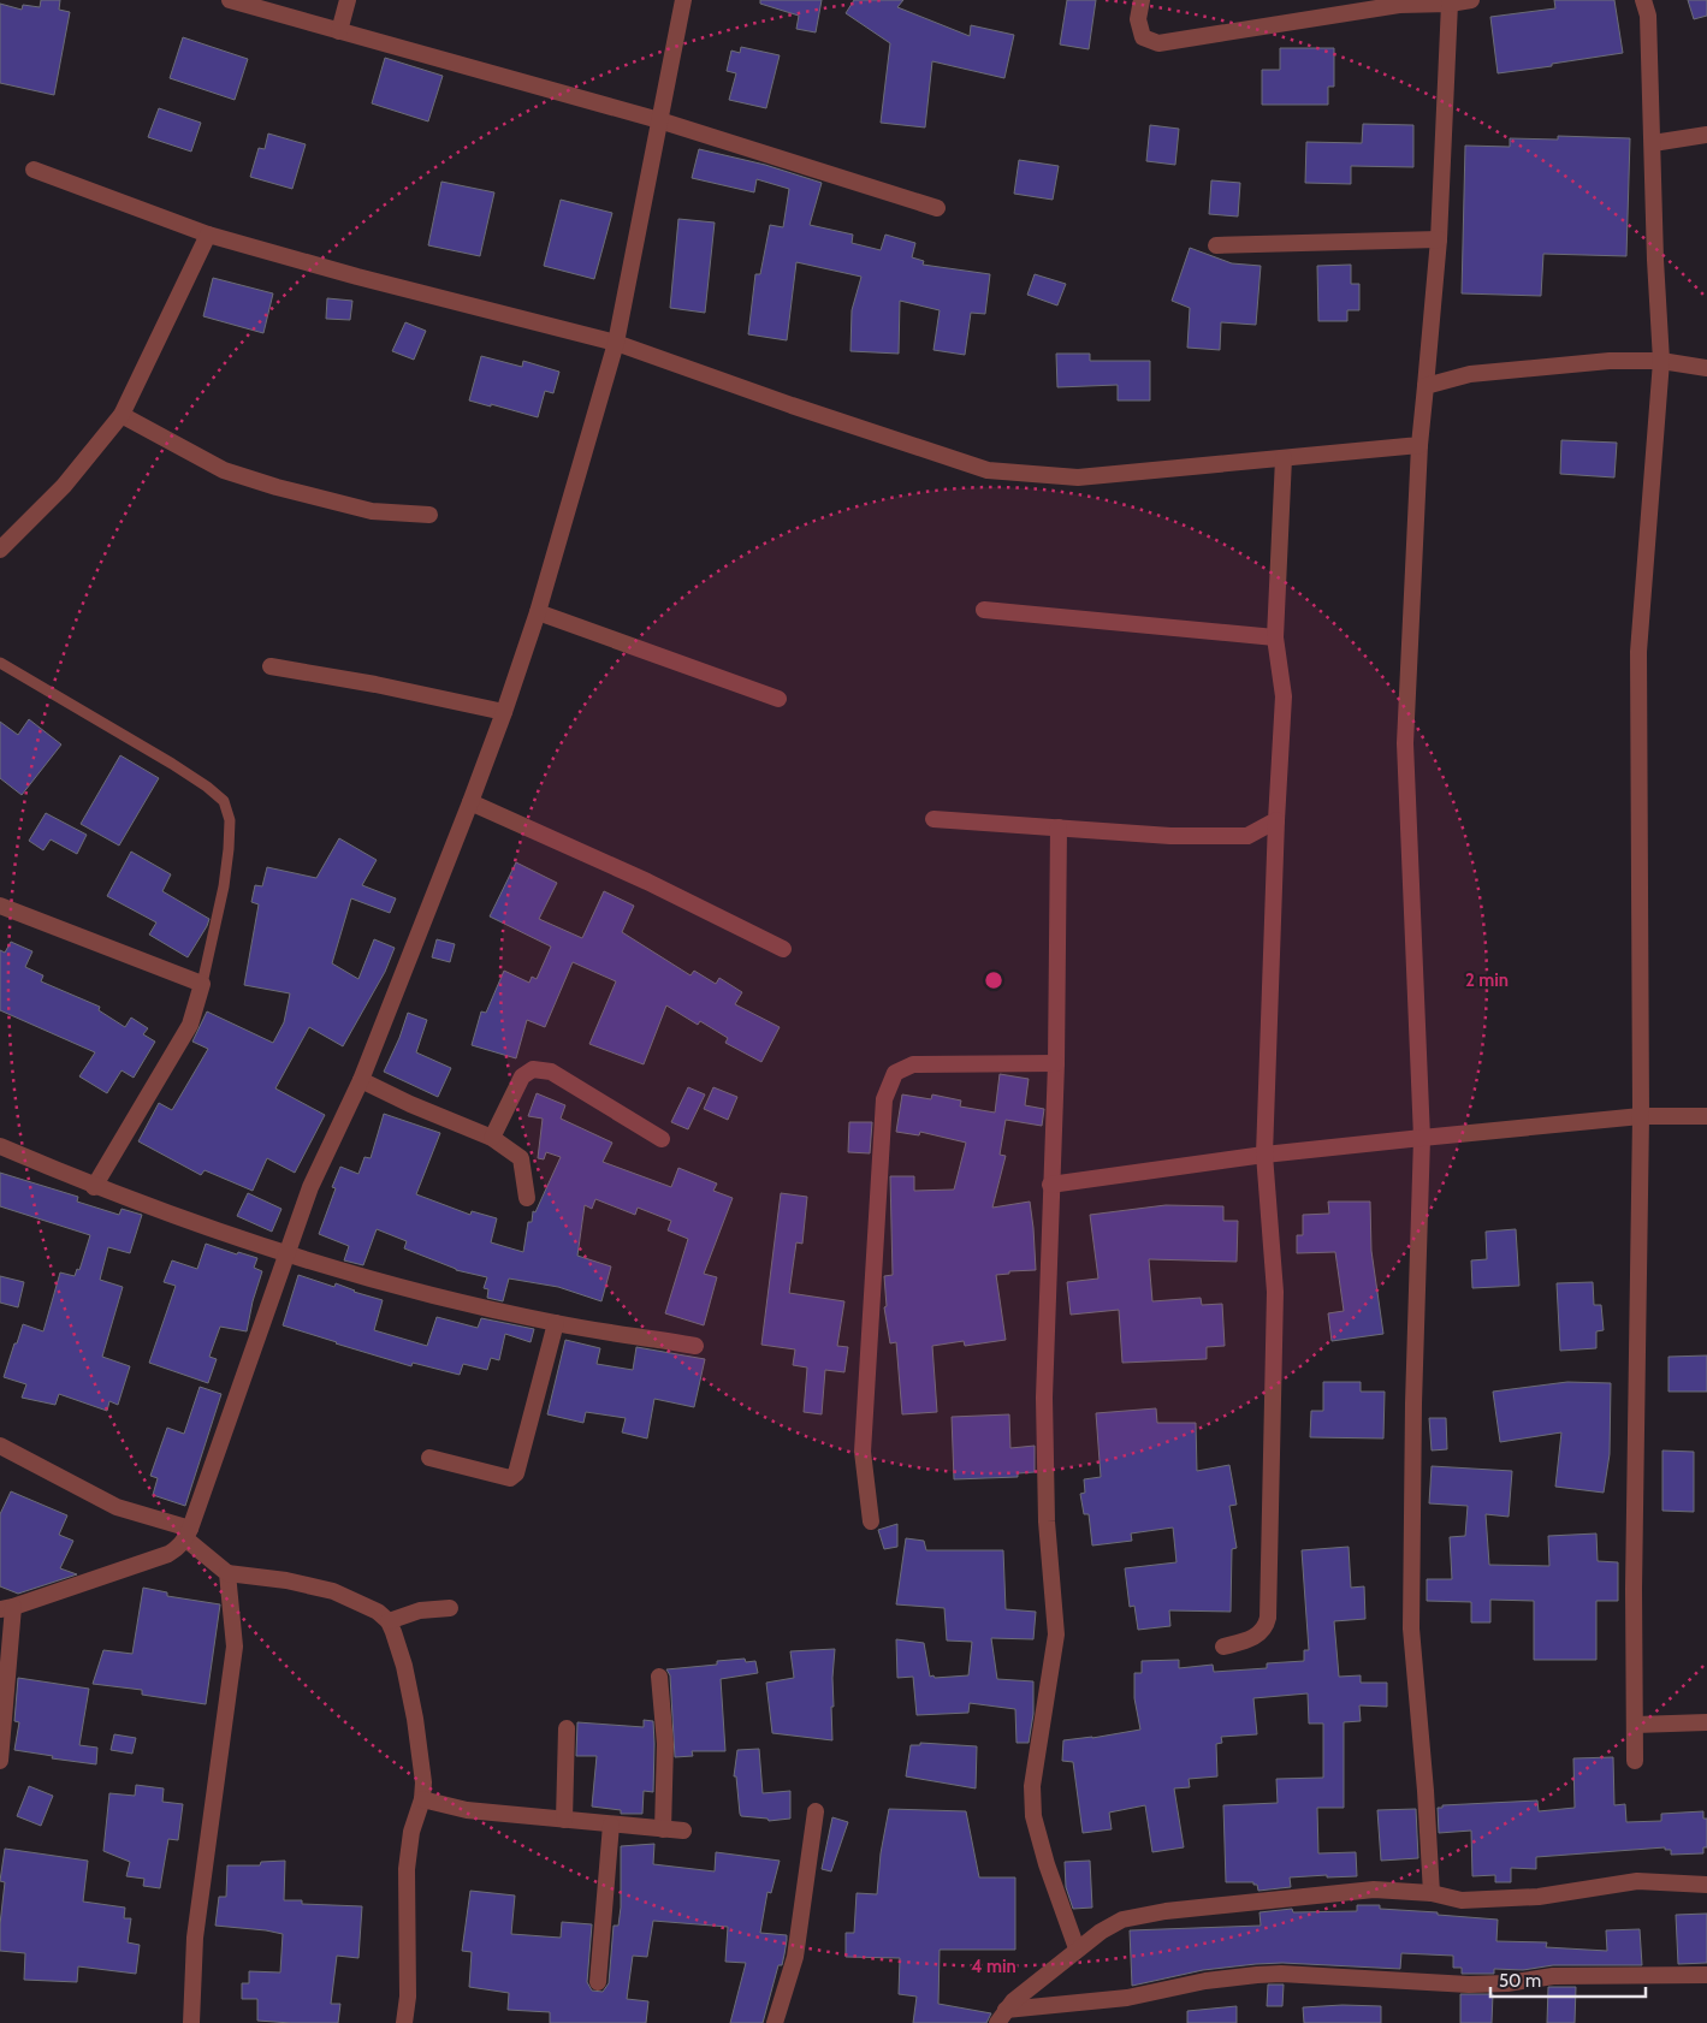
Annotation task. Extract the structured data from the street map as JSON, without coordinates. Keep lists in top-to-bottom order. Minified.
{"scale_bar":"50 m","rings":["2 min","4 min"]}
